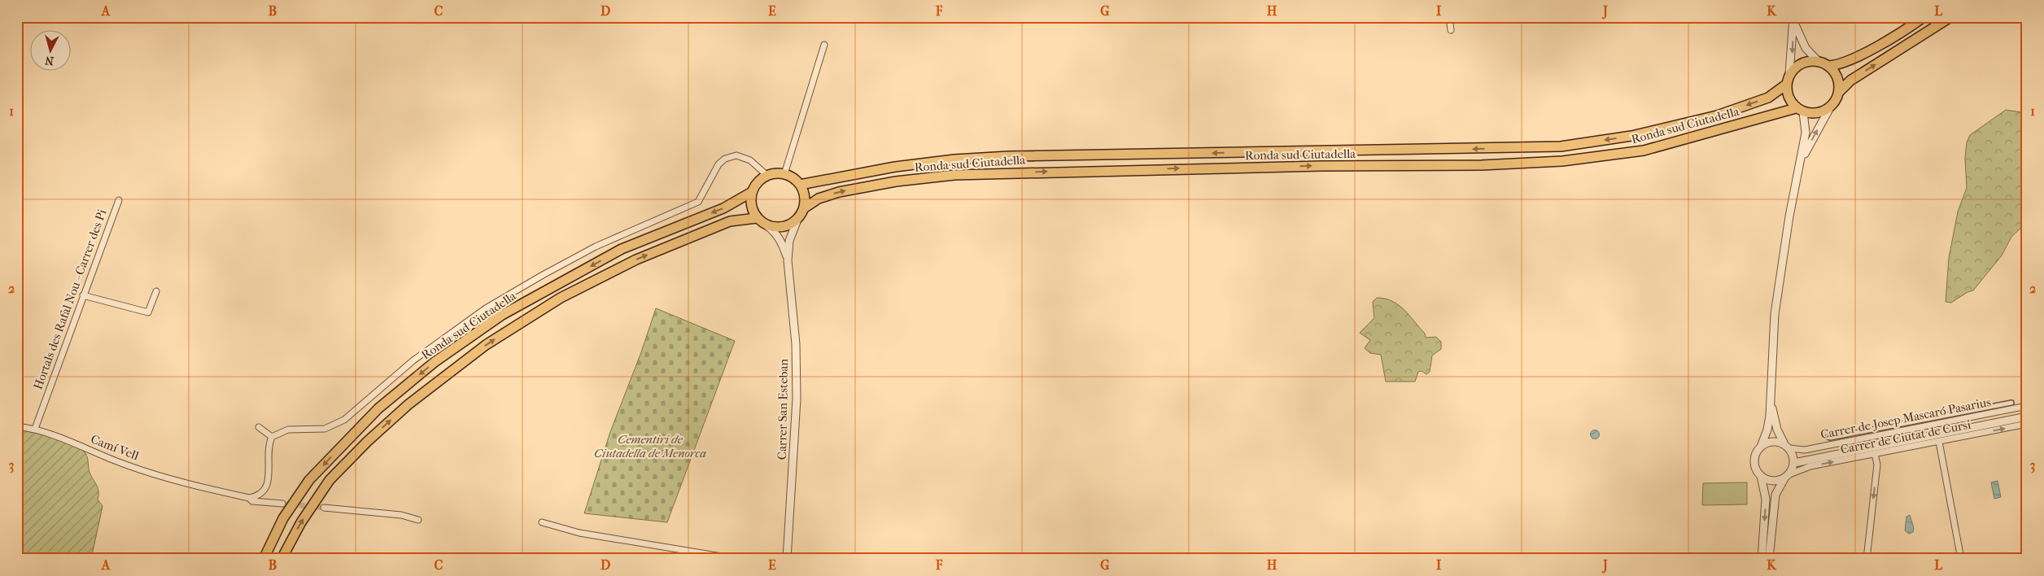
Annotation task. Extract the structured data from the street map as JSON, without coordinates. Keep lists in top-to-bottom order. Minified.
{"streets":{"main road":["Ronda sud Ciutadella"],"street":["Hortals des Rafal Nou - Carrer des Pi","Carrer San Esteban","Carrer de Josep Mascaró Pasarius","Carrer de Ciutat de Cursi","Camí Vell"]},"crossings":[["Ronda sud Ciutadella","Carrer San Esteban"],["Hortals des Rafal Nou - Carrer des Pi","Camí Vell"],["Carrer de Josep Mascaró Pasarius","Carrer de Ciutat de Cursi"]],"parks":["Cementiri de Ciutadella de Menorca"],"north":"bottom","grid":{"columns":["A","B","C","D","E","F","G","H","I","J","K","L"],"rows":["1","2","3"]}}
